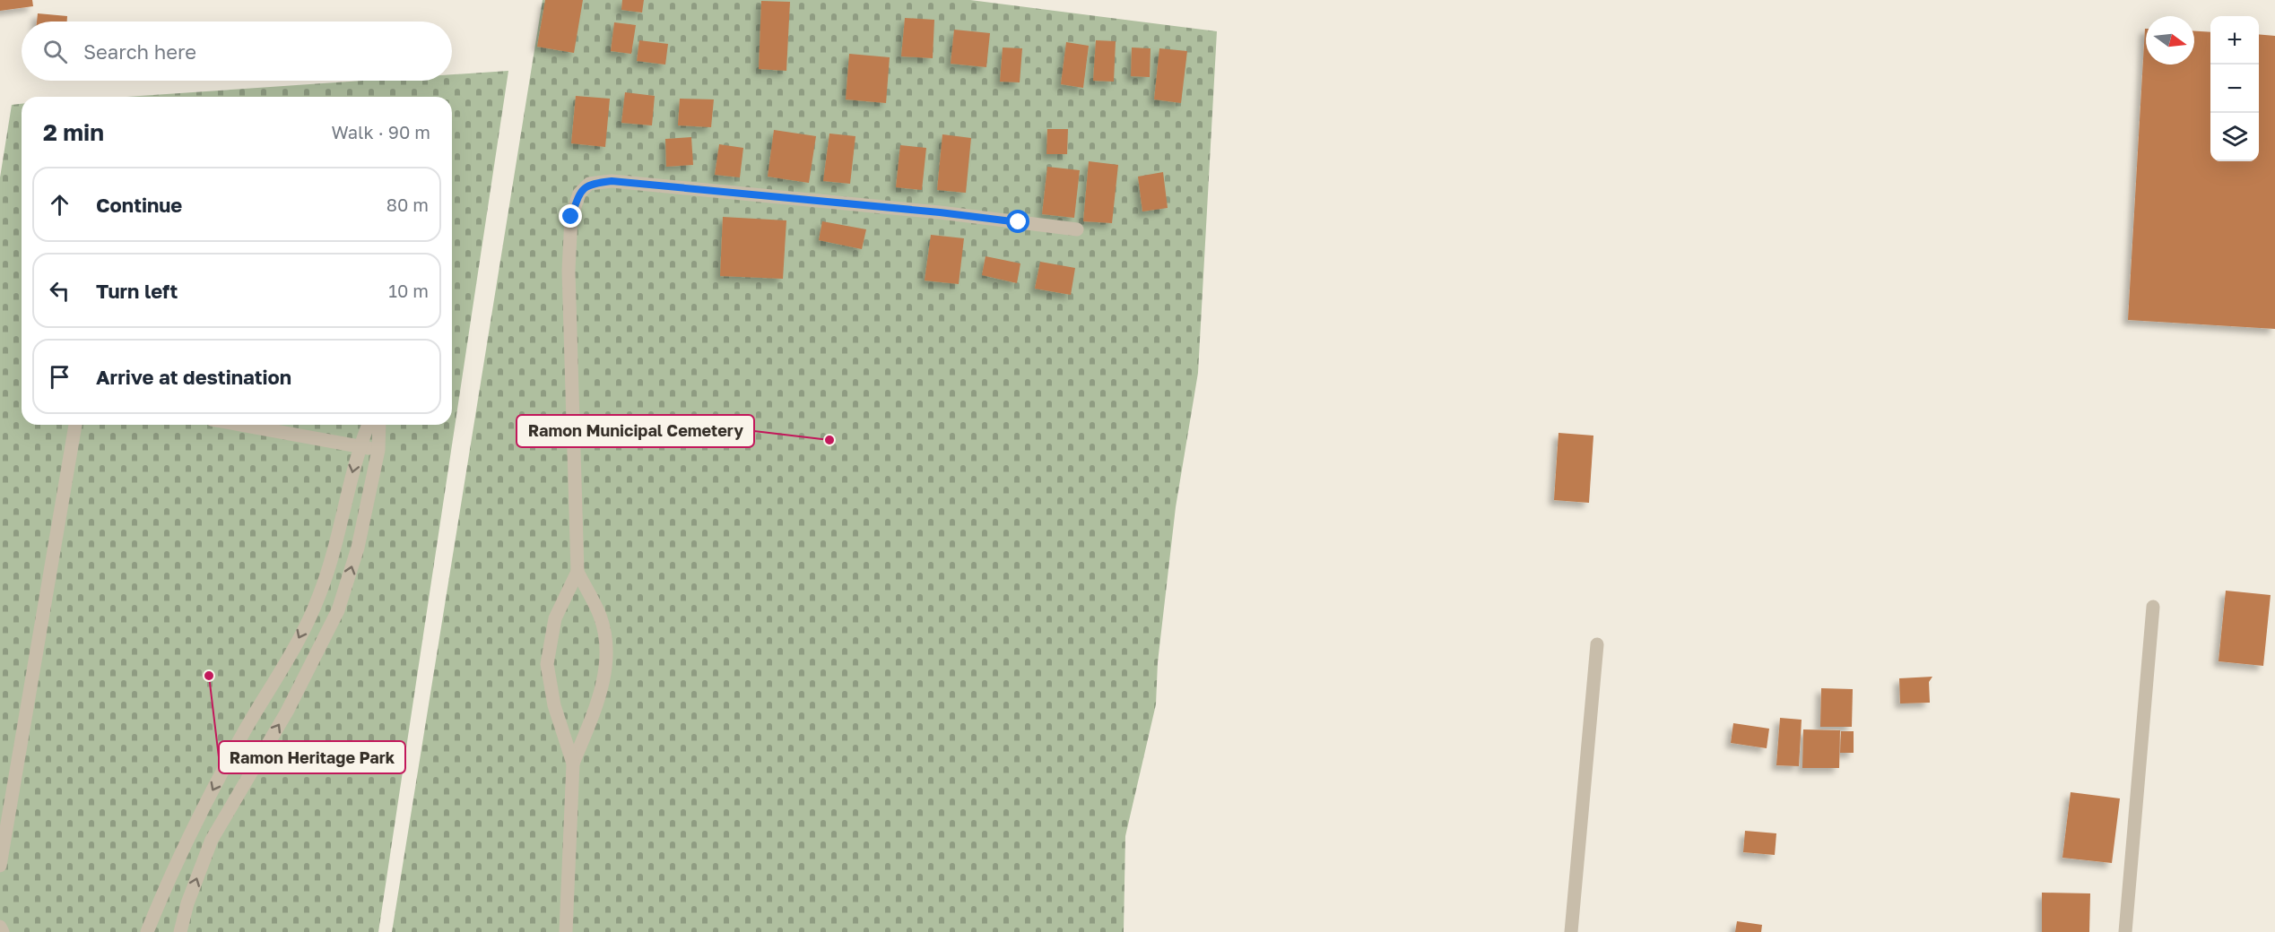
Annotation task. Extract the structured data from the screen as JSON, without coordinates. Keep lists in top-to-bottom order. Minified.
{"places":["Ramon Municipal Cemetery","Ramon Heritage Park"],"north":"right","page":{"map_buttons":["+","−"],"search":"Search here","heading":["2 min","Walk · 90 m"],"list":[["Continue","80 m"],["Turn left","10 m"],"Arrive at destination"]}}
